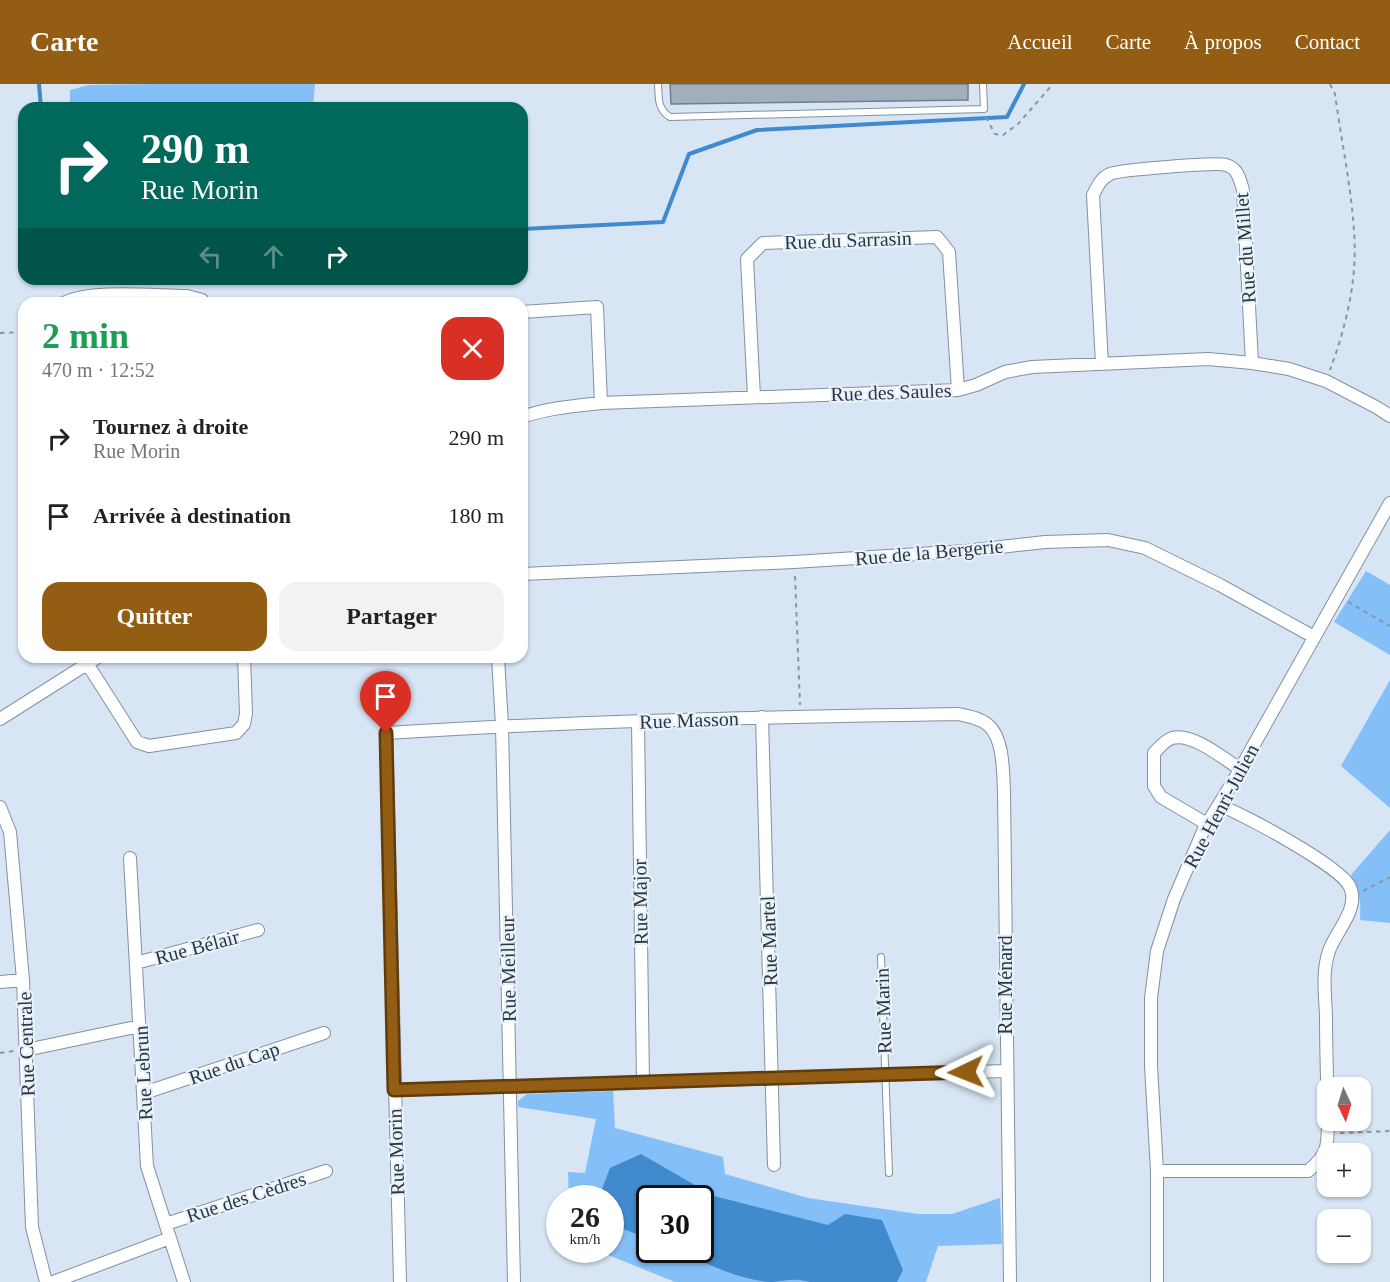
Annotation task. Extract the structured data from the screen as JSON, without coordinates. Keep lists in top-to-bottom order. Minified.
{"streets":{"street":["Rue du Sarrasin","Rue du Millet","Rue des Saules","Rue de la Bergerie","Rue Masson","Rue Henri-Julien","Rue Major","Rue Martel","Rue Bélair","Rue Meilleur","Rue Ménard","Rue Centrale","Rue du Cap","Rue Lebrun","Rue Morin","Rue des Cèdres"],"lane":["Rue Marin"]},"crossings":[["Rue du Sarrasin","Rue des Saules"],["Rue du Millet","Rue des Saules"],["Rue de la Bergerie","Rue Henri-Julien"],["Rue Masson","Rue Major"],["Rue Masson","Rue Martel"],["Rue Masson","Rue Meilleur"],["Rue Masson","Rue Ménard"],["Rue Masson","Rue Morin"],["Rue Bélair","Rue Lebrun"],["Rue du Cap","Rue Lebrun"],["Rue Lebrun","Rue des Cèdres"]],"north":"bottom","page":{"header":"Carte","nav":["Accueil","Carte","À propos","Contact"],"turn":["290 m","Rue Morin"],"heading":["2 min","470 m · 12:52"],"list":[{"name":"Tournez à droite","note":"Rue Morin","value":"290 m"},{"name":"Arrivée à destination","value":"180 m"}],"buttons":["Quitter","Partager"],"map_buttons":["+","−"],"speed":"26 km/h","limit":"30"}}
